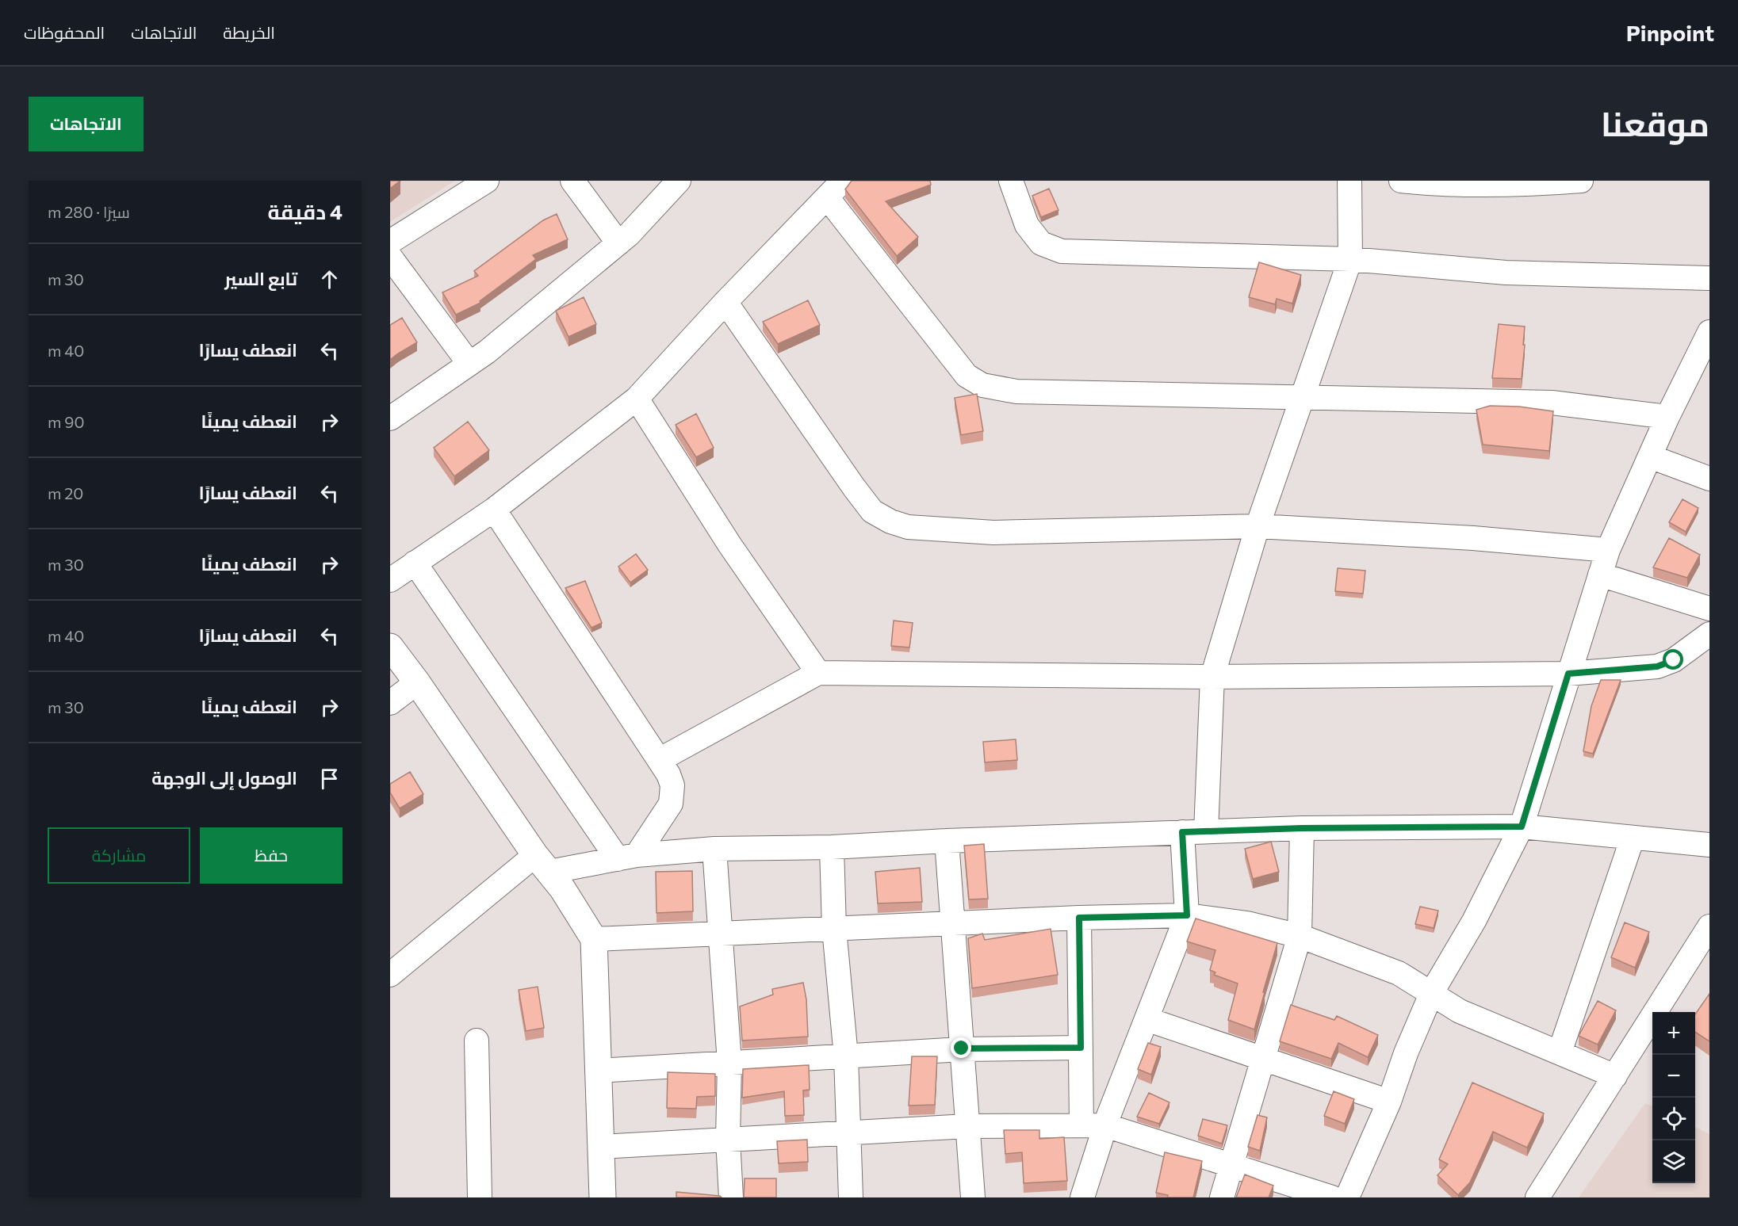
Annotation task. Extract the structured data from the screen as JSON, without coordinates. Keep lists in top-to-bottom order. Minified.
{"page":{"header":"Pinpoint","nav":["الخريطة","الاتجاهات","المحفوظات"],"title":"موقعنا","buttons":["الاتجاهات",["حفظ","مشاركة"]],"heading":["4 دقيقة","سيرًا · 280 m"],"list":[["تابع السير","30 m"],["انعطف يسارًا","40 m"],["انعطف يمينًا","90 m"],["انعطف يسارًا","20 m"],["انعطف يمينًا","30 m"],["انعطف يسارًا","40 m"],["انعطف يمينًا","30 m"],"الوصول إلى الوجهة"],"map_buttons":["+","−"]}}
